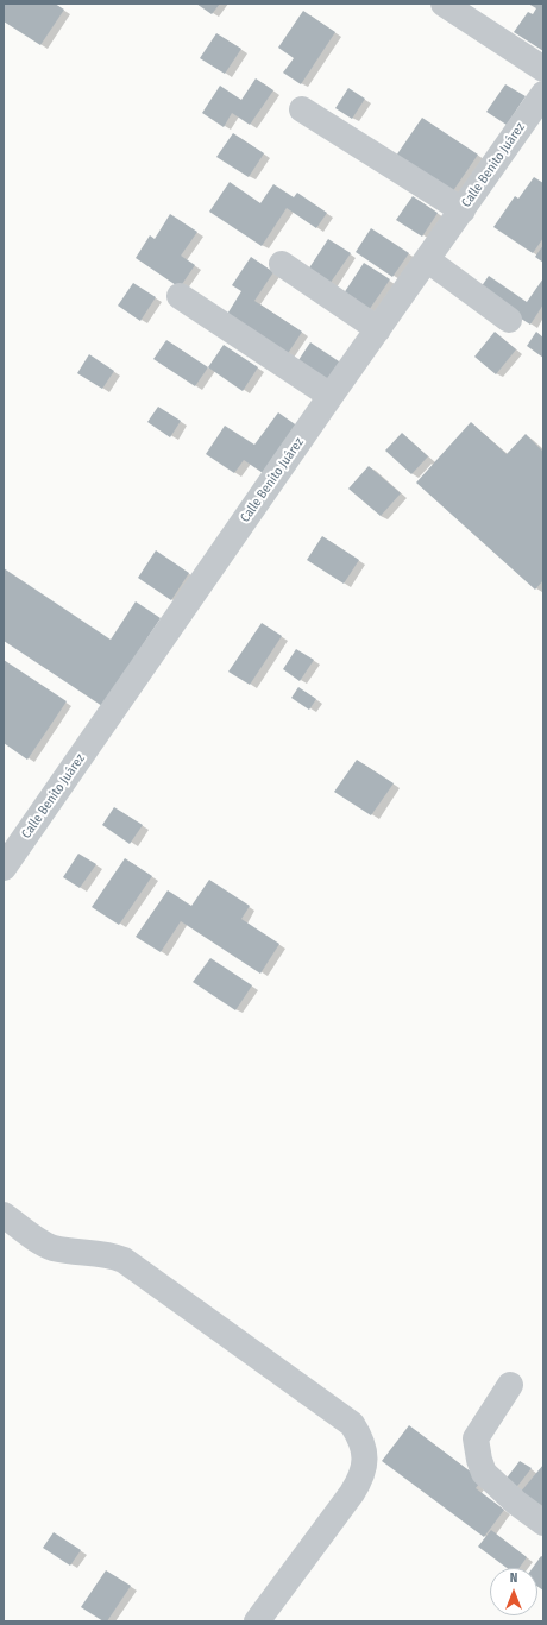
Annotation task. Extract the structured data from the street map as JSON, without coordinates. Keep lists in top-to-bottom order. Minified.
{"streets":{"street":["Calle Benito Juárez"]},"north":"top"}
